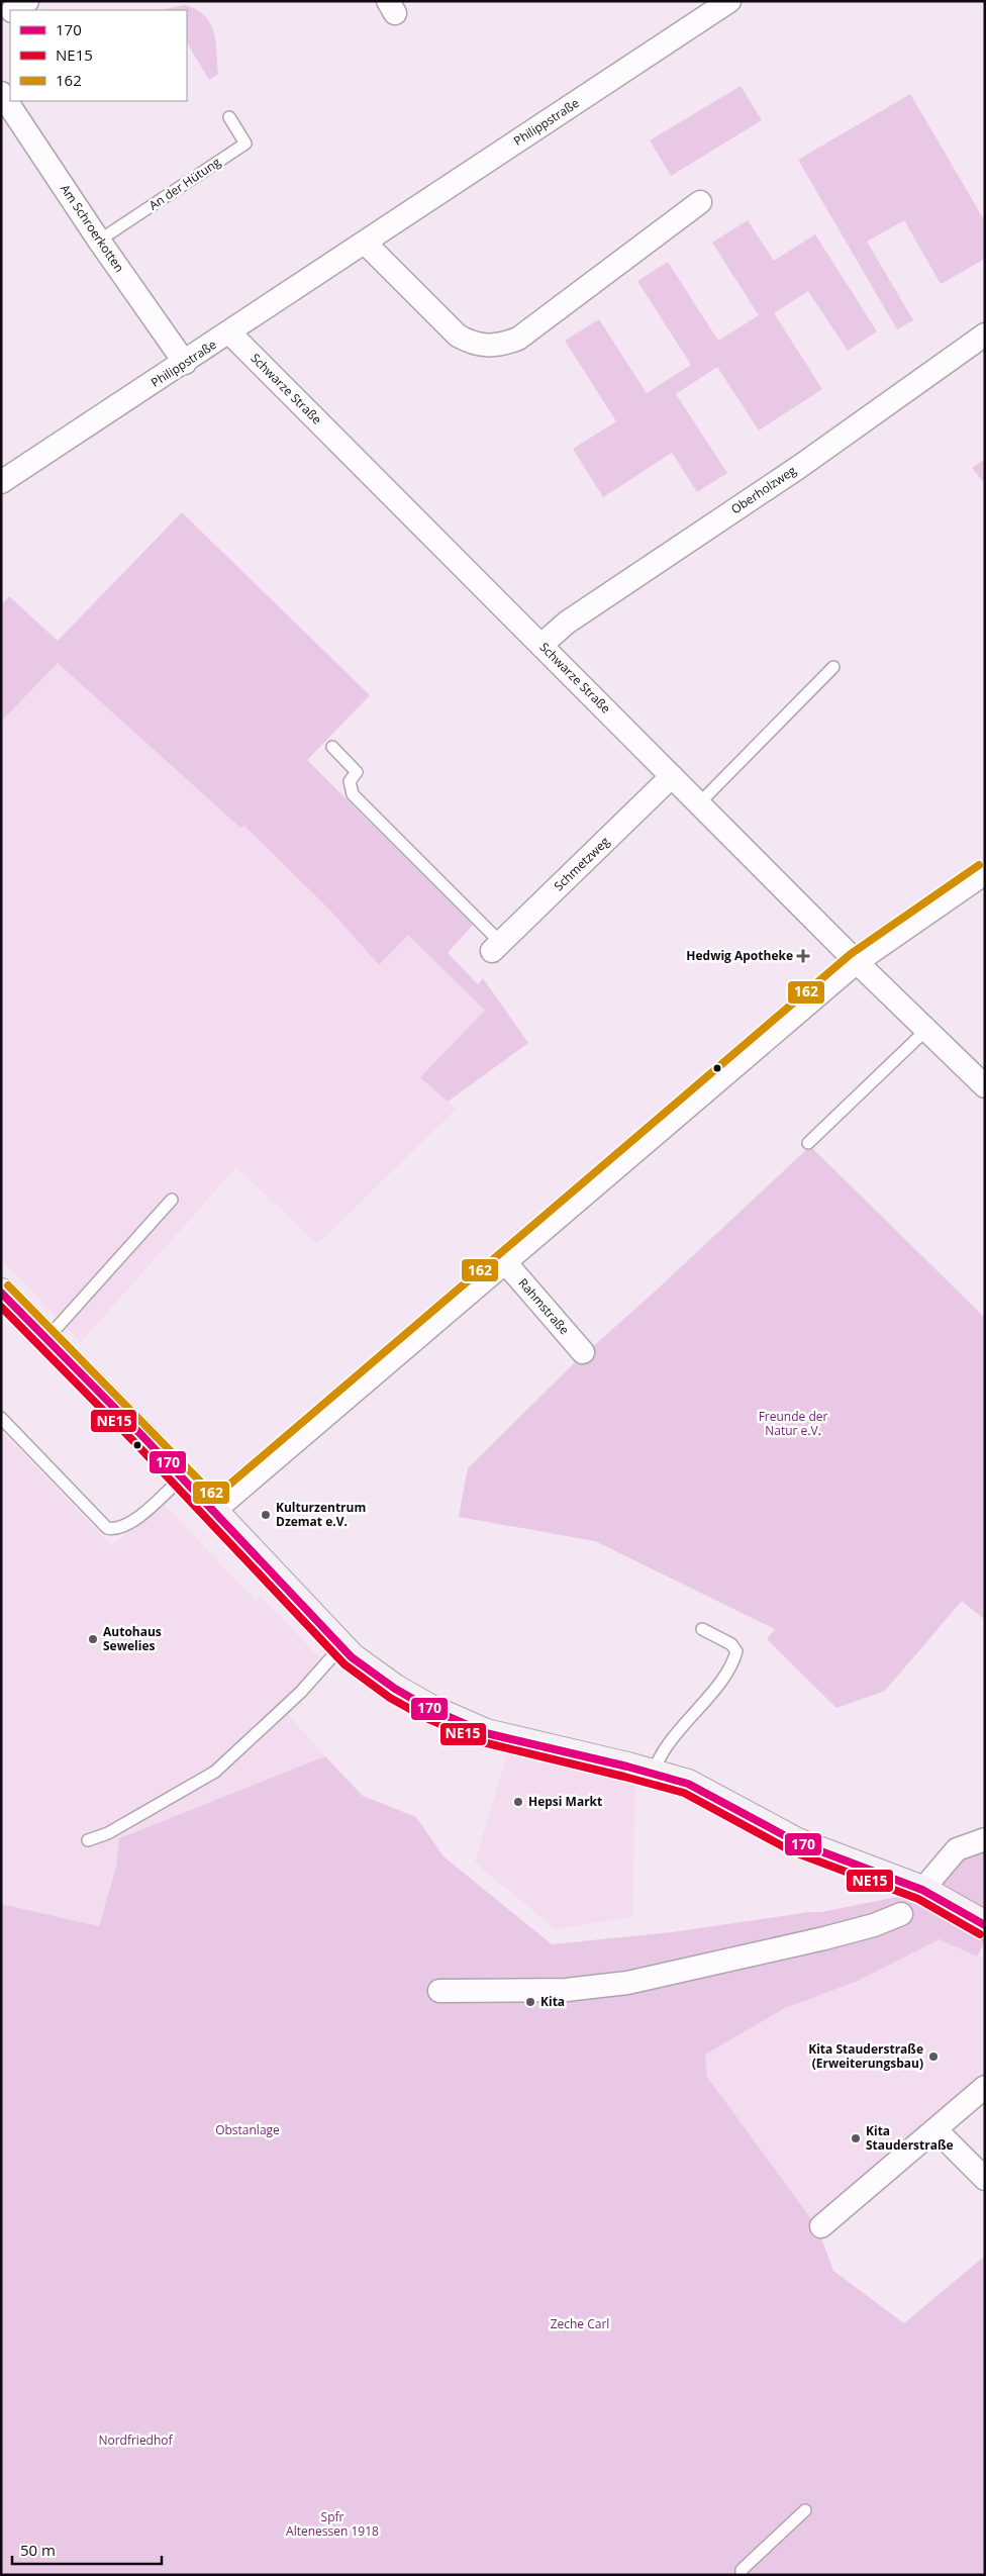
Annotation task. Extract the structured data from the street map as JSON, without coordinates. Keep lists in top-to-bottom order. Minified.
{"streets":{"street":["Philippstraße","Am Schroerkotten","Schwarze Straße","Oberholzweg","Schmetzweg","Rahmstraße"],"lane":["An der Hütung"]},"crossings":[["Philippstraße","Am Schroerkotten"],["Philippstraße","Schwarze Straße"],["An der Hütung","Am Schroerkotten"],["Schwarze Straße","Oberholzweg"],["Schwarze Straße","Schmetzweg"]],"parks":["Freunde der Natur e.V.","Obstanlage","Zeche Carl","Nordfriedhof","Spfr Altenessen 1918"],"places":{"health":["Hedwig Apotheke"],"other":["Kulturzentrum Dzemat e.V.","Autohaus Sewelies","Hepsi Markt","Kita","Kita Stauderstraße (Erweiterungsbau)","Kita Stauderstraße"]},"lines":["transit line 162","transit line 170","transit line NE15"],"legend":["170","NE15","162"],"scale_bar":"50 m"}
